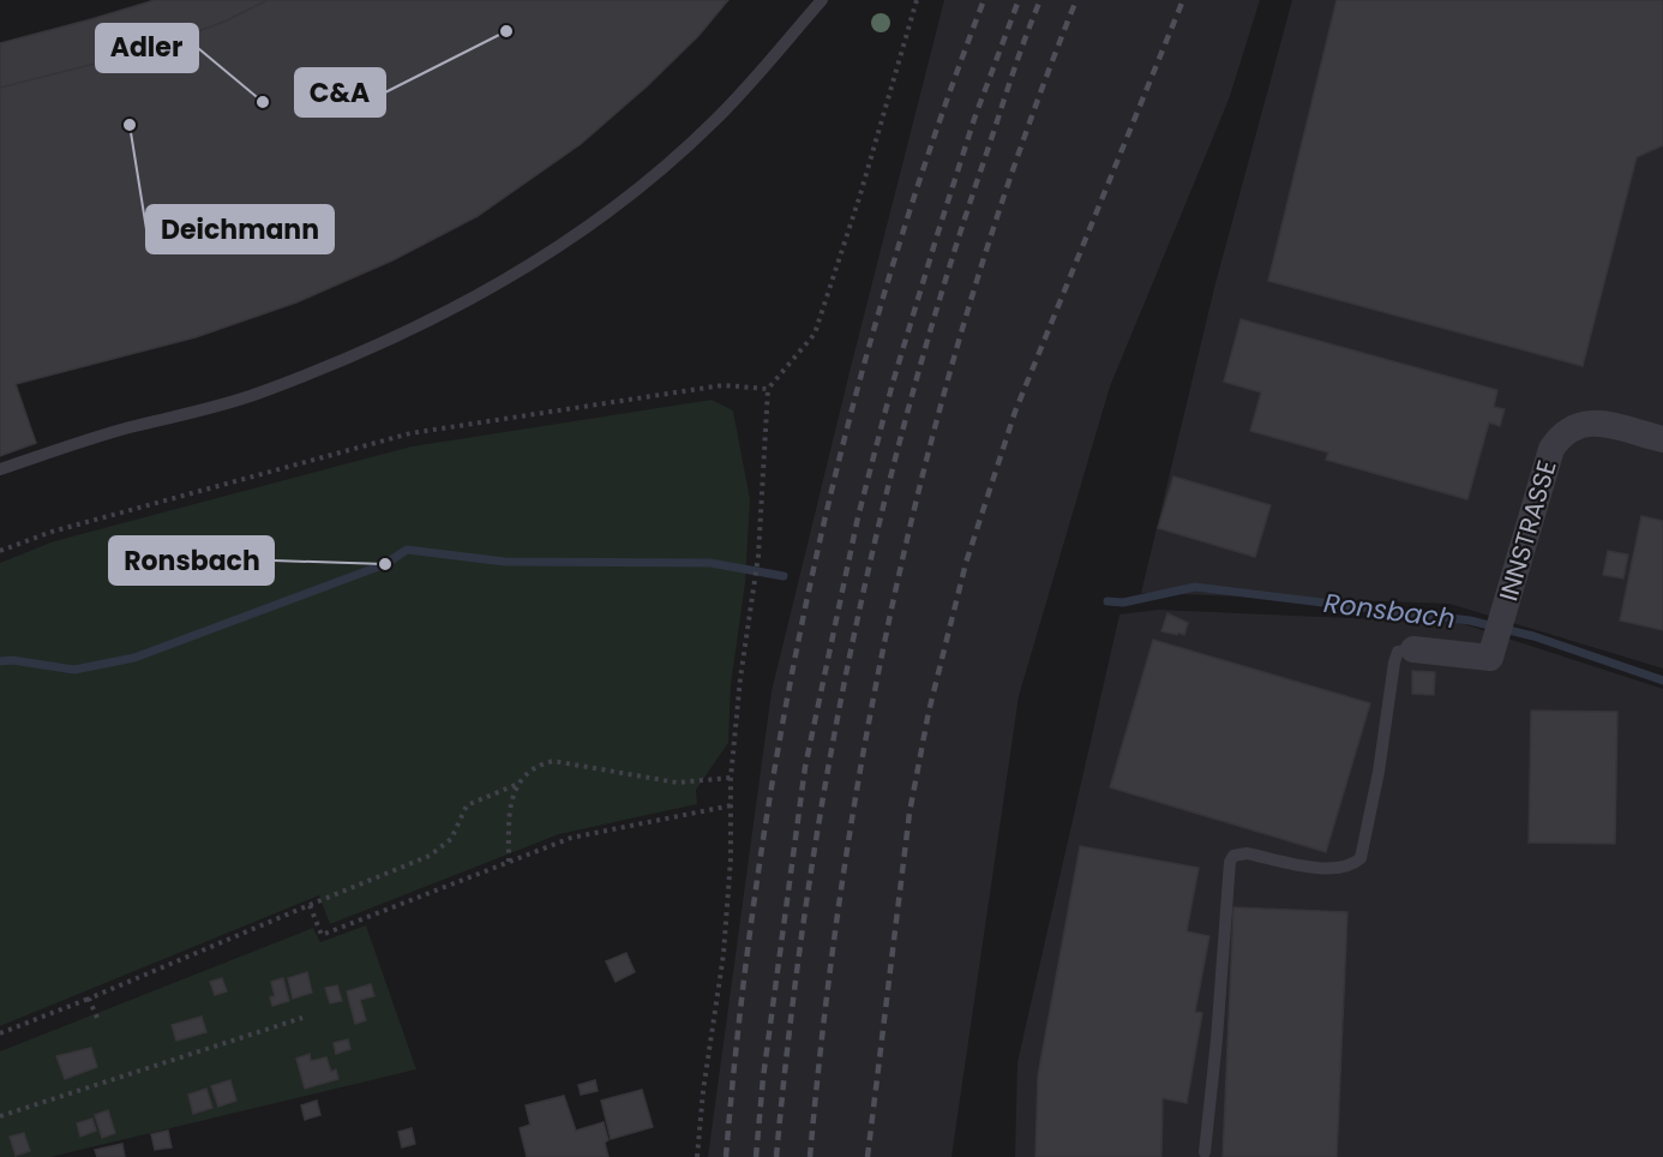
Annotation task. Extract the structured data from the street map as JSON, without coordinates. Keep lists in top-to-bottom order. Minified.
{"streets":{"street":["INNSTRASSE"]},"water":["Ronsbach"],"places":["C&A","Adler","Deichmann","Ronsbach"]}
